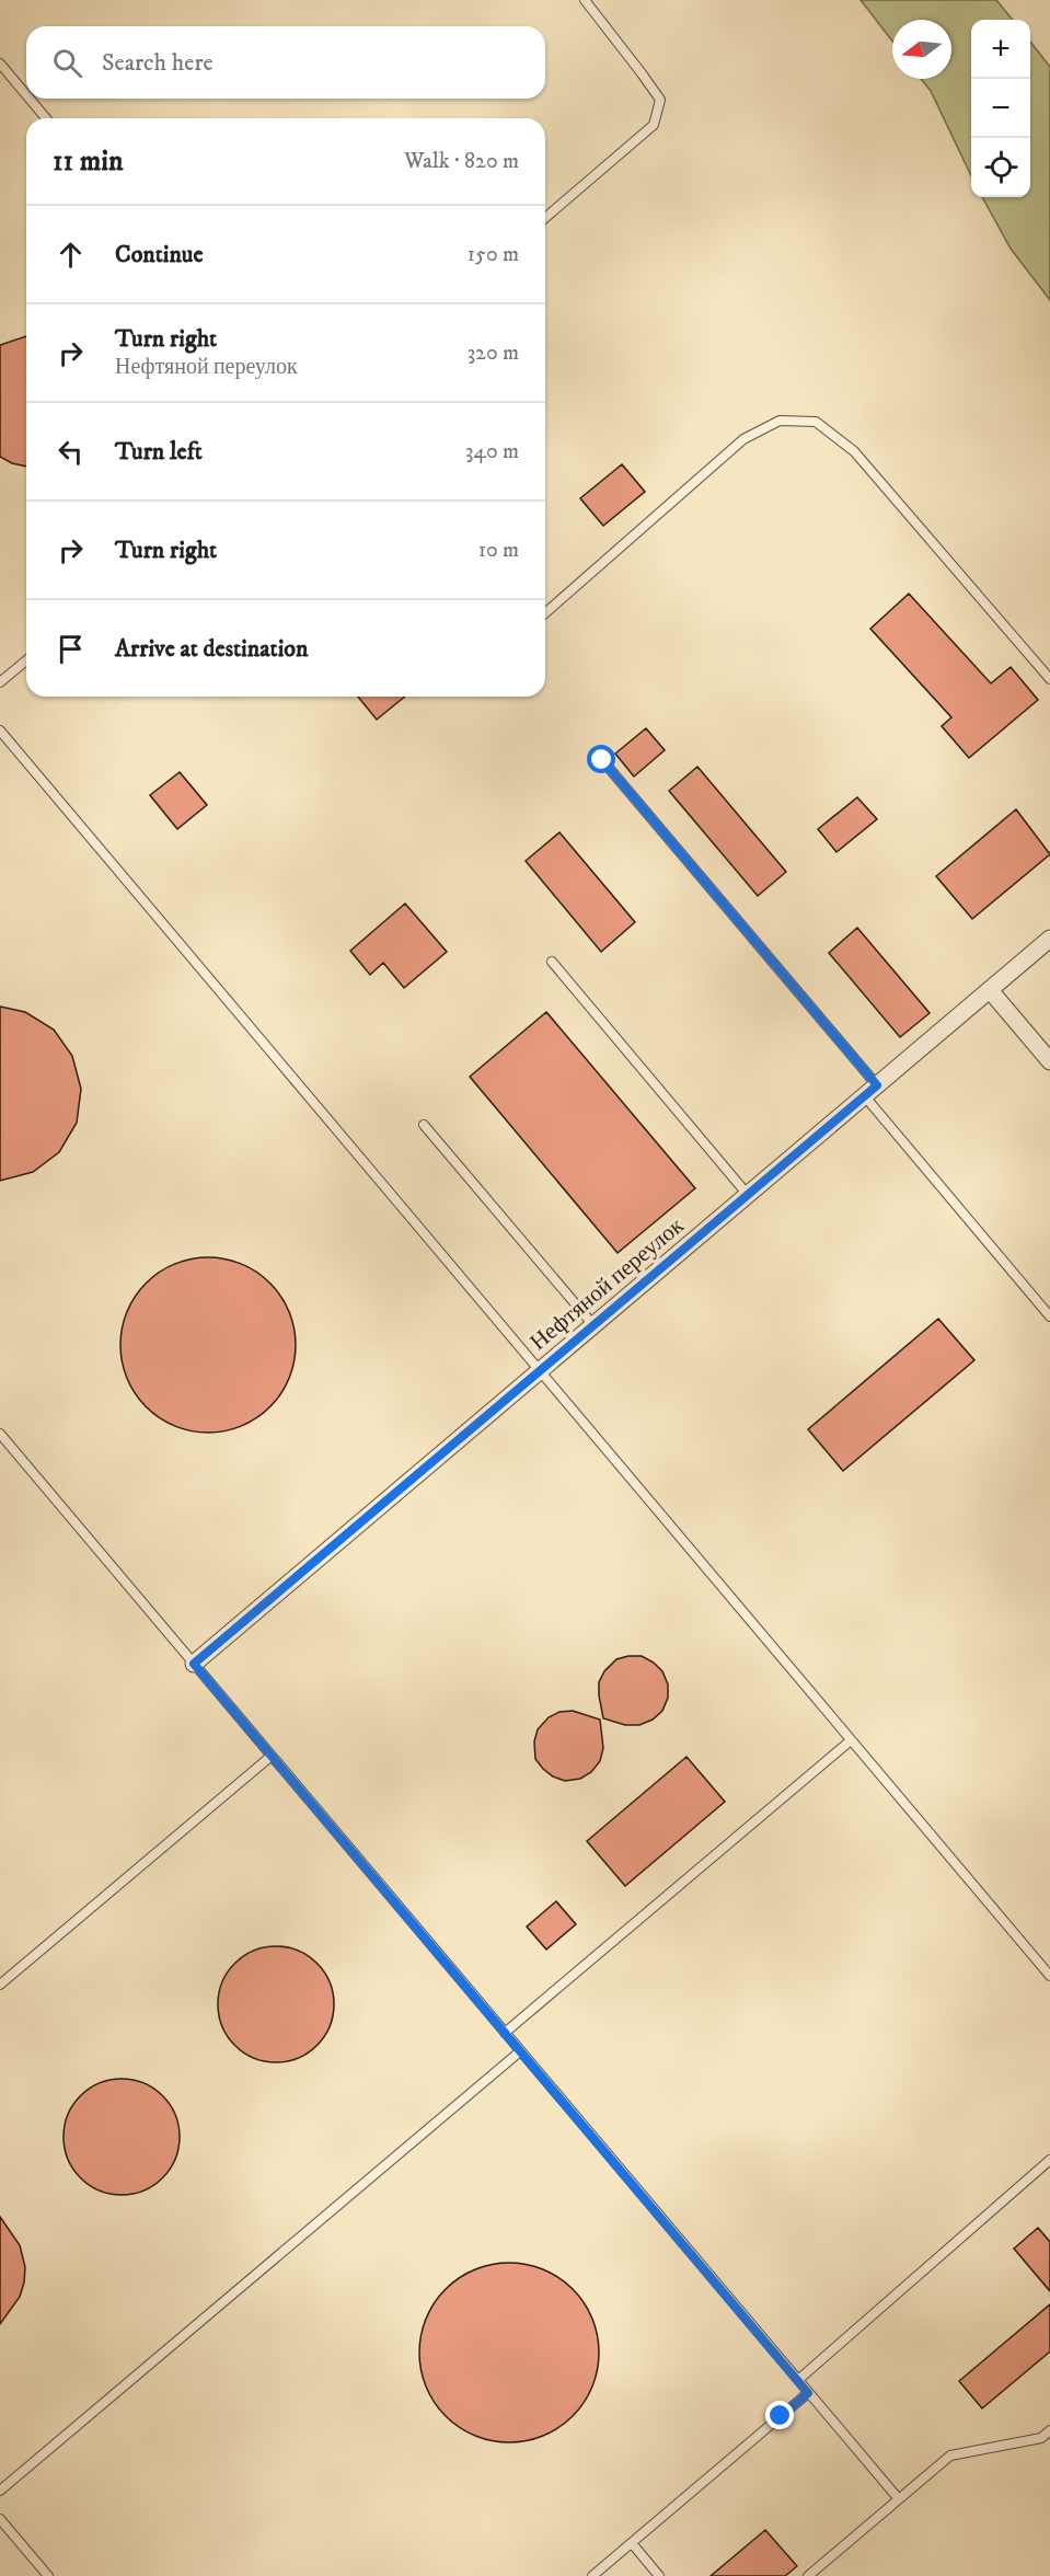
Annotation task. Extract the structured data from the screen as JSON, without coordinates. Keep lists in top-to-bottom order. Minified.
{"streets":{"street":["Нефтяной переулок"]},"north":"left","page":{"map_buttons":["+","−"],"search":"Search here","heading":["11 min","Walk · 820 m"],"list":[["Continue","150 m"],["Turn right","Нефтяной переулок","320 m"],["Turn left","340 m"],["Turn right","10 m"],"Arrive at destination"]}}
